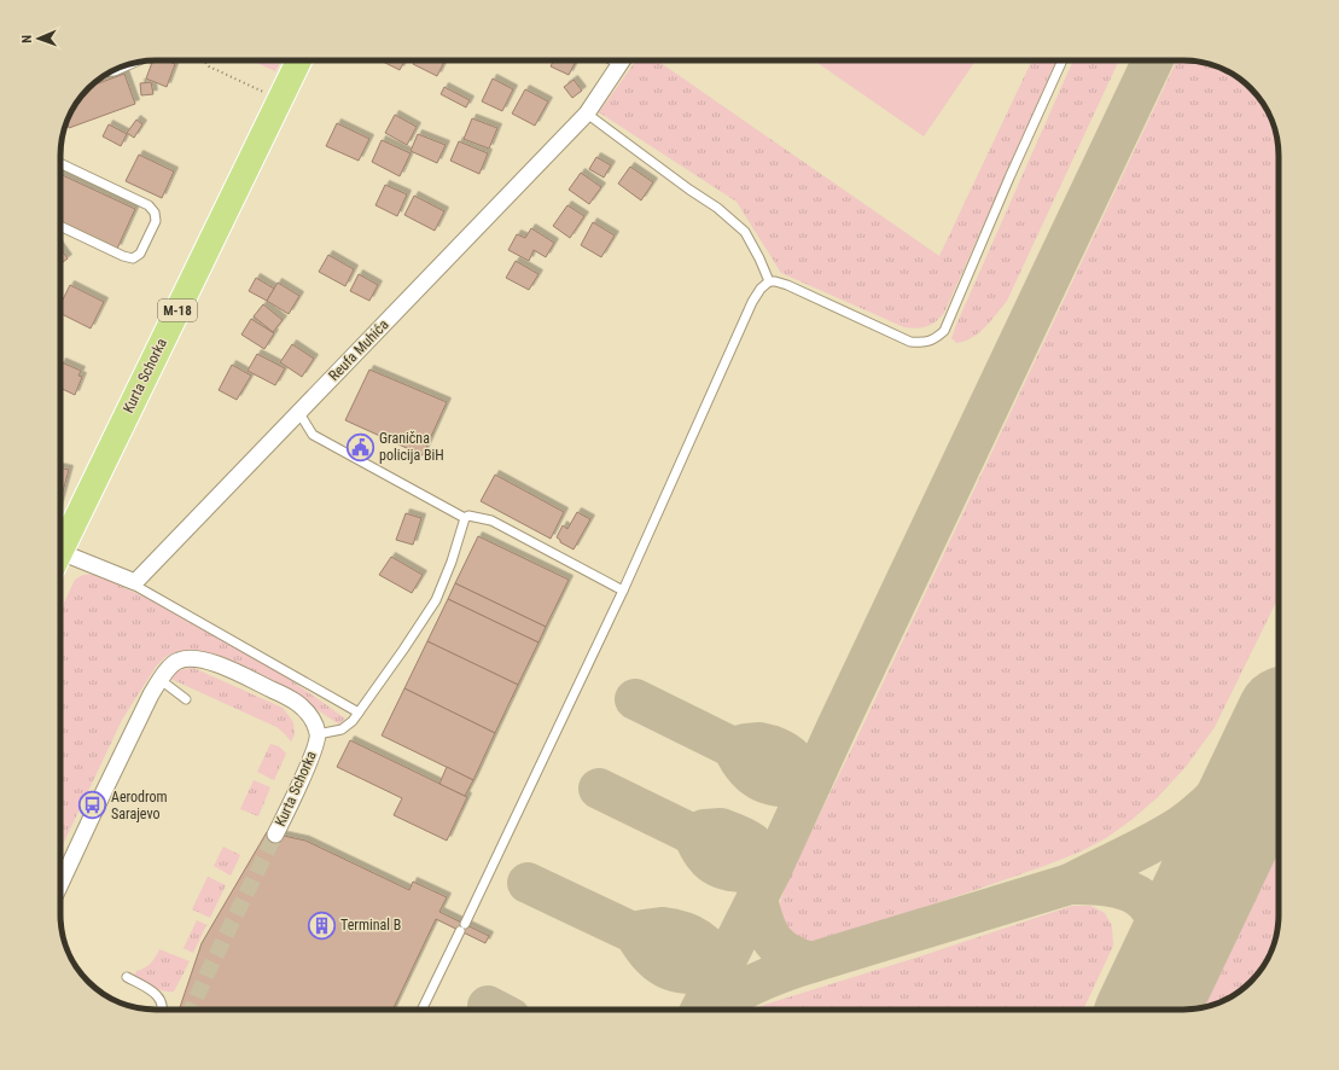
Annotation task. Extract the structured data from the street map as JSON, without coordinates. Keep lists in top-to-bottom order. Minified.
{"streets":{"main road":["M-18","Kurta Schorka"],"street":["Reufa Muhića"]},"places":{"public building":["Granična policija BiH"],"bus stop":["Aerodrom Sarajevo"],"building":["Terminal B"]},"north":"left"}
